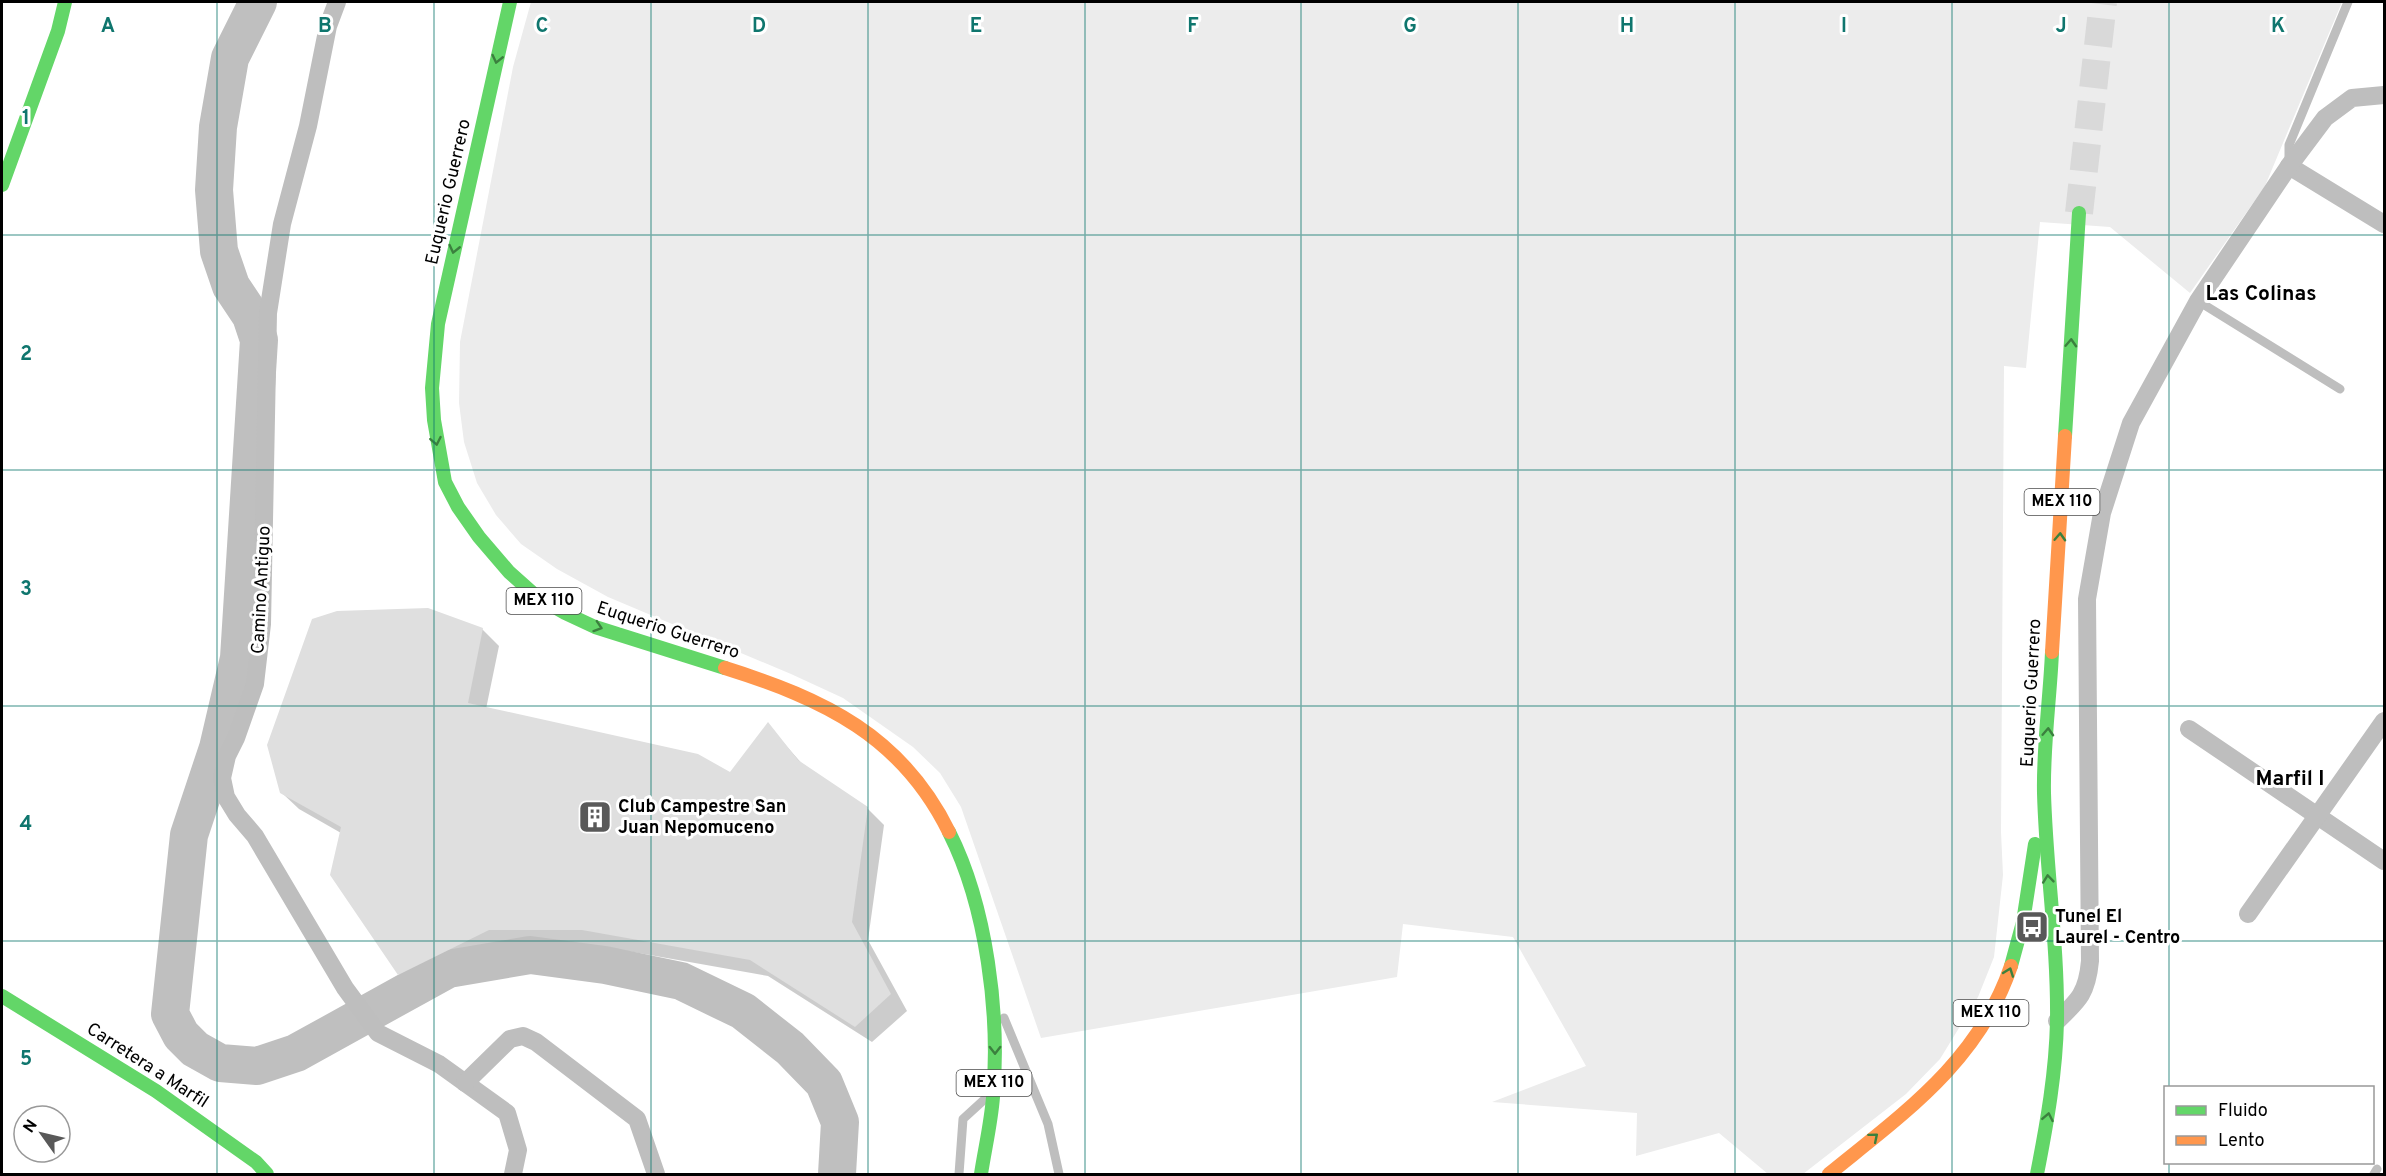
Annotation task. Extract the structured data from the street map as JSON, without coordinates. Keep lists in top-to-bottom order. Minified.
{"streets":{"main road":["Euquerio Guerrero","MEX 110","Carretera a Marfil"],"street":["Camino Antiguo"]},"crossings":[["Euquerio Guerrero","MEX 110"]],"districts":["Las Colinas","Marfil I"],"places":{"building":["Club Campestre San Juan Nepomuceno"],"bus stop":["Tunel El Laurel - Centro"]},"legend":["Fluido","Lento"],"north":"top left","grid":{"columns":["A","B","C","D","E","F","G","H","I","J","K"],"rows":["1","2","3","4","5"]}}
